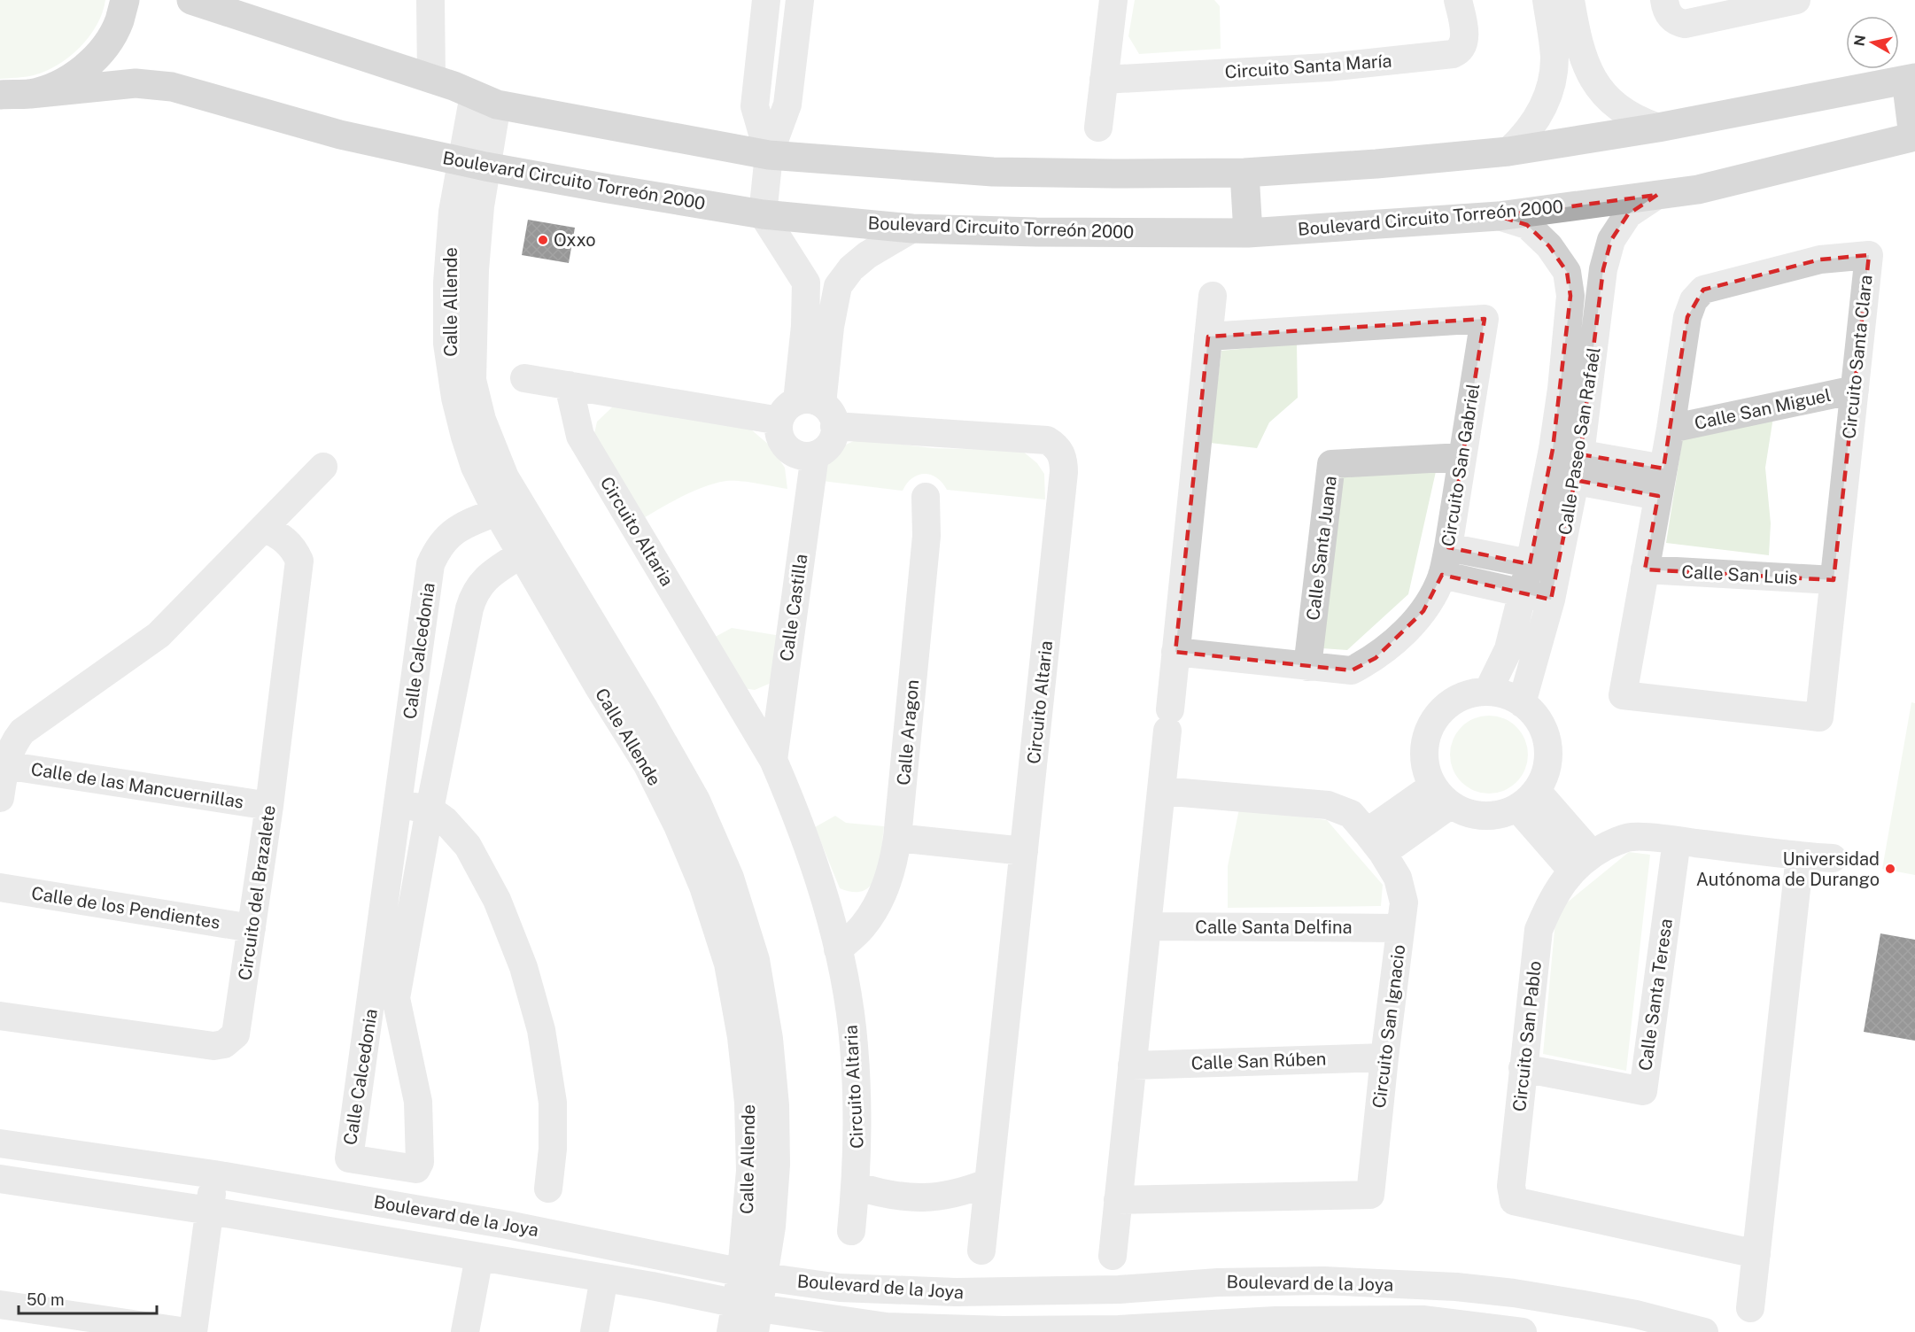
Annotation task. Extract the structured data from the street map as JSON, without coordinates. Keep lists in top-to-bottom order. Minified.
{"streets":{"main road":["Boulevard Circuito Torreón 2000"],"street":["Circuito Santa María","Calle Allende","Circuito Santa Clara","Calle San Miguel","Calle Paseo San Rafaél","Circuito San Gabriel","Circuito Altaria","Calle Santa Juana","Calle San Luis","Calle Castilla","Calle Calcedonia","Calle Aragon","Calle de las Mancuernillas","Circuito del Brazalete","Calle de los Pendientes","Calle Santa Delfina","Calle Santa Teresa","Circuito San Ignacio","Circuito San Pablo","Calle San Rúben","Boulevard de la Joya"]},"crossings":[["Boulevard Circuito Torreón 2000","Calle Allende"],["Boulevard Circuito Torreón 2000","Calle Paseo San Rafaél"],["Calle Allende","Calle Calcedonia"],["Calle Allende","Boulevard de la Joya"],["Circuito Santa Clara","Calle San Miguel"],["Circuito Santa Clara","Calle San Luis"],["Circuito San Gabriel","Calle Santa Juana"],["Circuito Altaria","Calle Castilla"],["Circuito Altaria","Calle Aragon"],["Calle de las Mancuernillas","Circuito del Brazalete"],["Circuito del Brazalete","Calle de los Pendientes"],["Calle Santa Delfina","Circuito San Ignacio"],["Calle Santa Teresa","Circuito San Pablo"],["Circuito San Ignacio","Calle San Rúben"]],"places":["Oxxo","Universidad Autónoma de Durango"],"scale_bar":"50 m","north":"left"}
